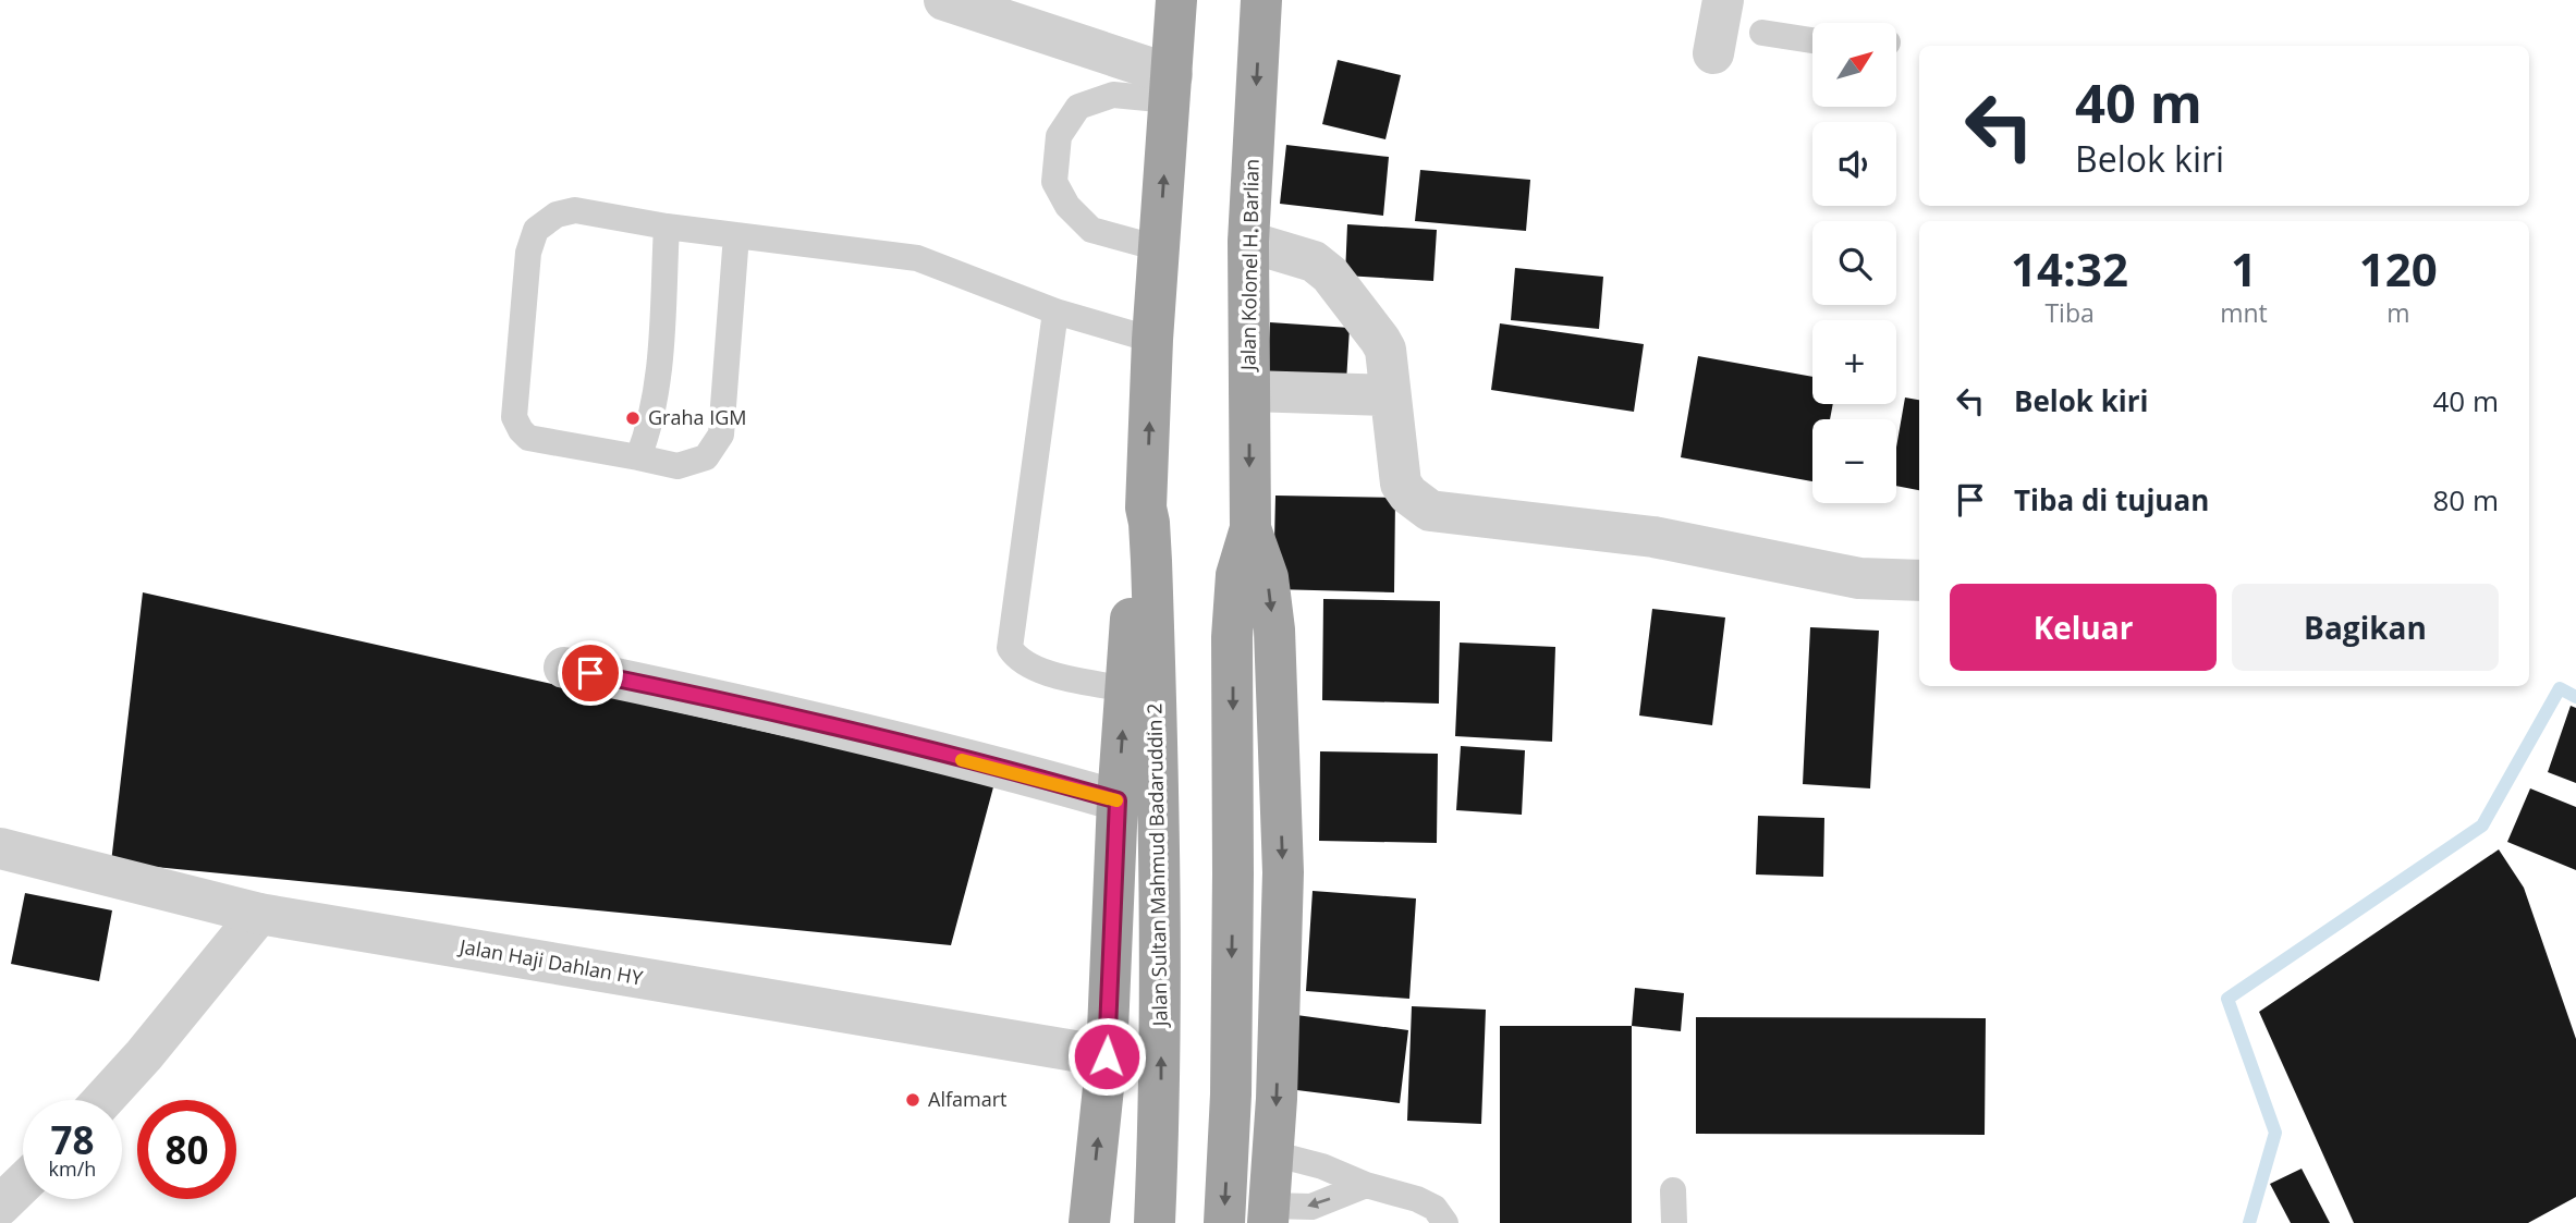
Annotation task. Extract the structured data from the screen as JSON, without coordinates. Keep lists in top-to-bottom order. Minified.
{"streets":{"highway":["Jalan Kolonel H. Barlian","Jalan Sultan Mahmud Badaruddin 2"],"street":["Jalan Haji Dahlan HY"]},"places":["Graha IGM","Alfamart"],"north":"top right","page":{"map_buttons":["+","−"],"turn":["40 m","Belok kiri"],"eta":["14:32","Tiba","1","mnt","120","m"],"list":[{"name":"Belok kiri","value":"40 m"},{"name":"Tiba di tujuan","value":"80 m"}],"buttons":["Keluar","Bagikan"],"speed":"78 km/h","limit":"80"}}
